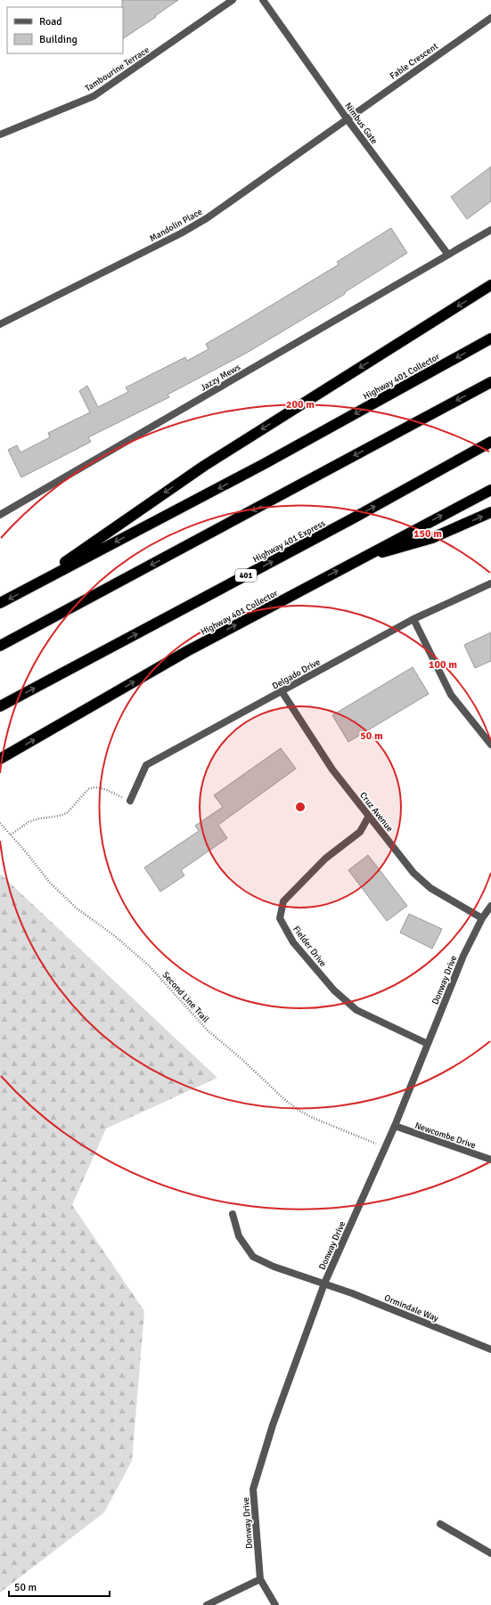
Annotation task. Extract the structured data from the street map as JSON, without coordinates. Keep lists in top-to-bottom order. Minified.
{"streets":{"highway":["Highway 401 Collector","Highway 401 Express","401"],"street":["Fable Crescent","Tambourine Terrace","Nimbus Gate","Mandolin Place","Jazzy Mews","Delgado Drive","Cruz Avenue","Fielder Drive","Donway Drive","Newcombe Drive","Ormindale Way"],"path":["Second Line Trail"]},"crossings":[["Fable Crescent","Nimbus Gate"],["Fable Crescent","Mandolin Place"],["Nimbus Gate","Mandolin Place"],["Nimbus Gate","Jazzy Mews"],["Delgado Drive","Cruz Avenue"],["Cruz Avenue","Fielder Drive"],["Cruz Avenue","Donway Drive"],["Fielder Drive","Donway Drive"],["Donway Drive","Second Line Trail"],["Donway Drive","Newcombe Drive"],["Donway Drive","Ormindale Way"]],"legend":["Road","Building"],"scale_bar":"50 m","rings":["200 m","150 m","100 m","50 m"]}
